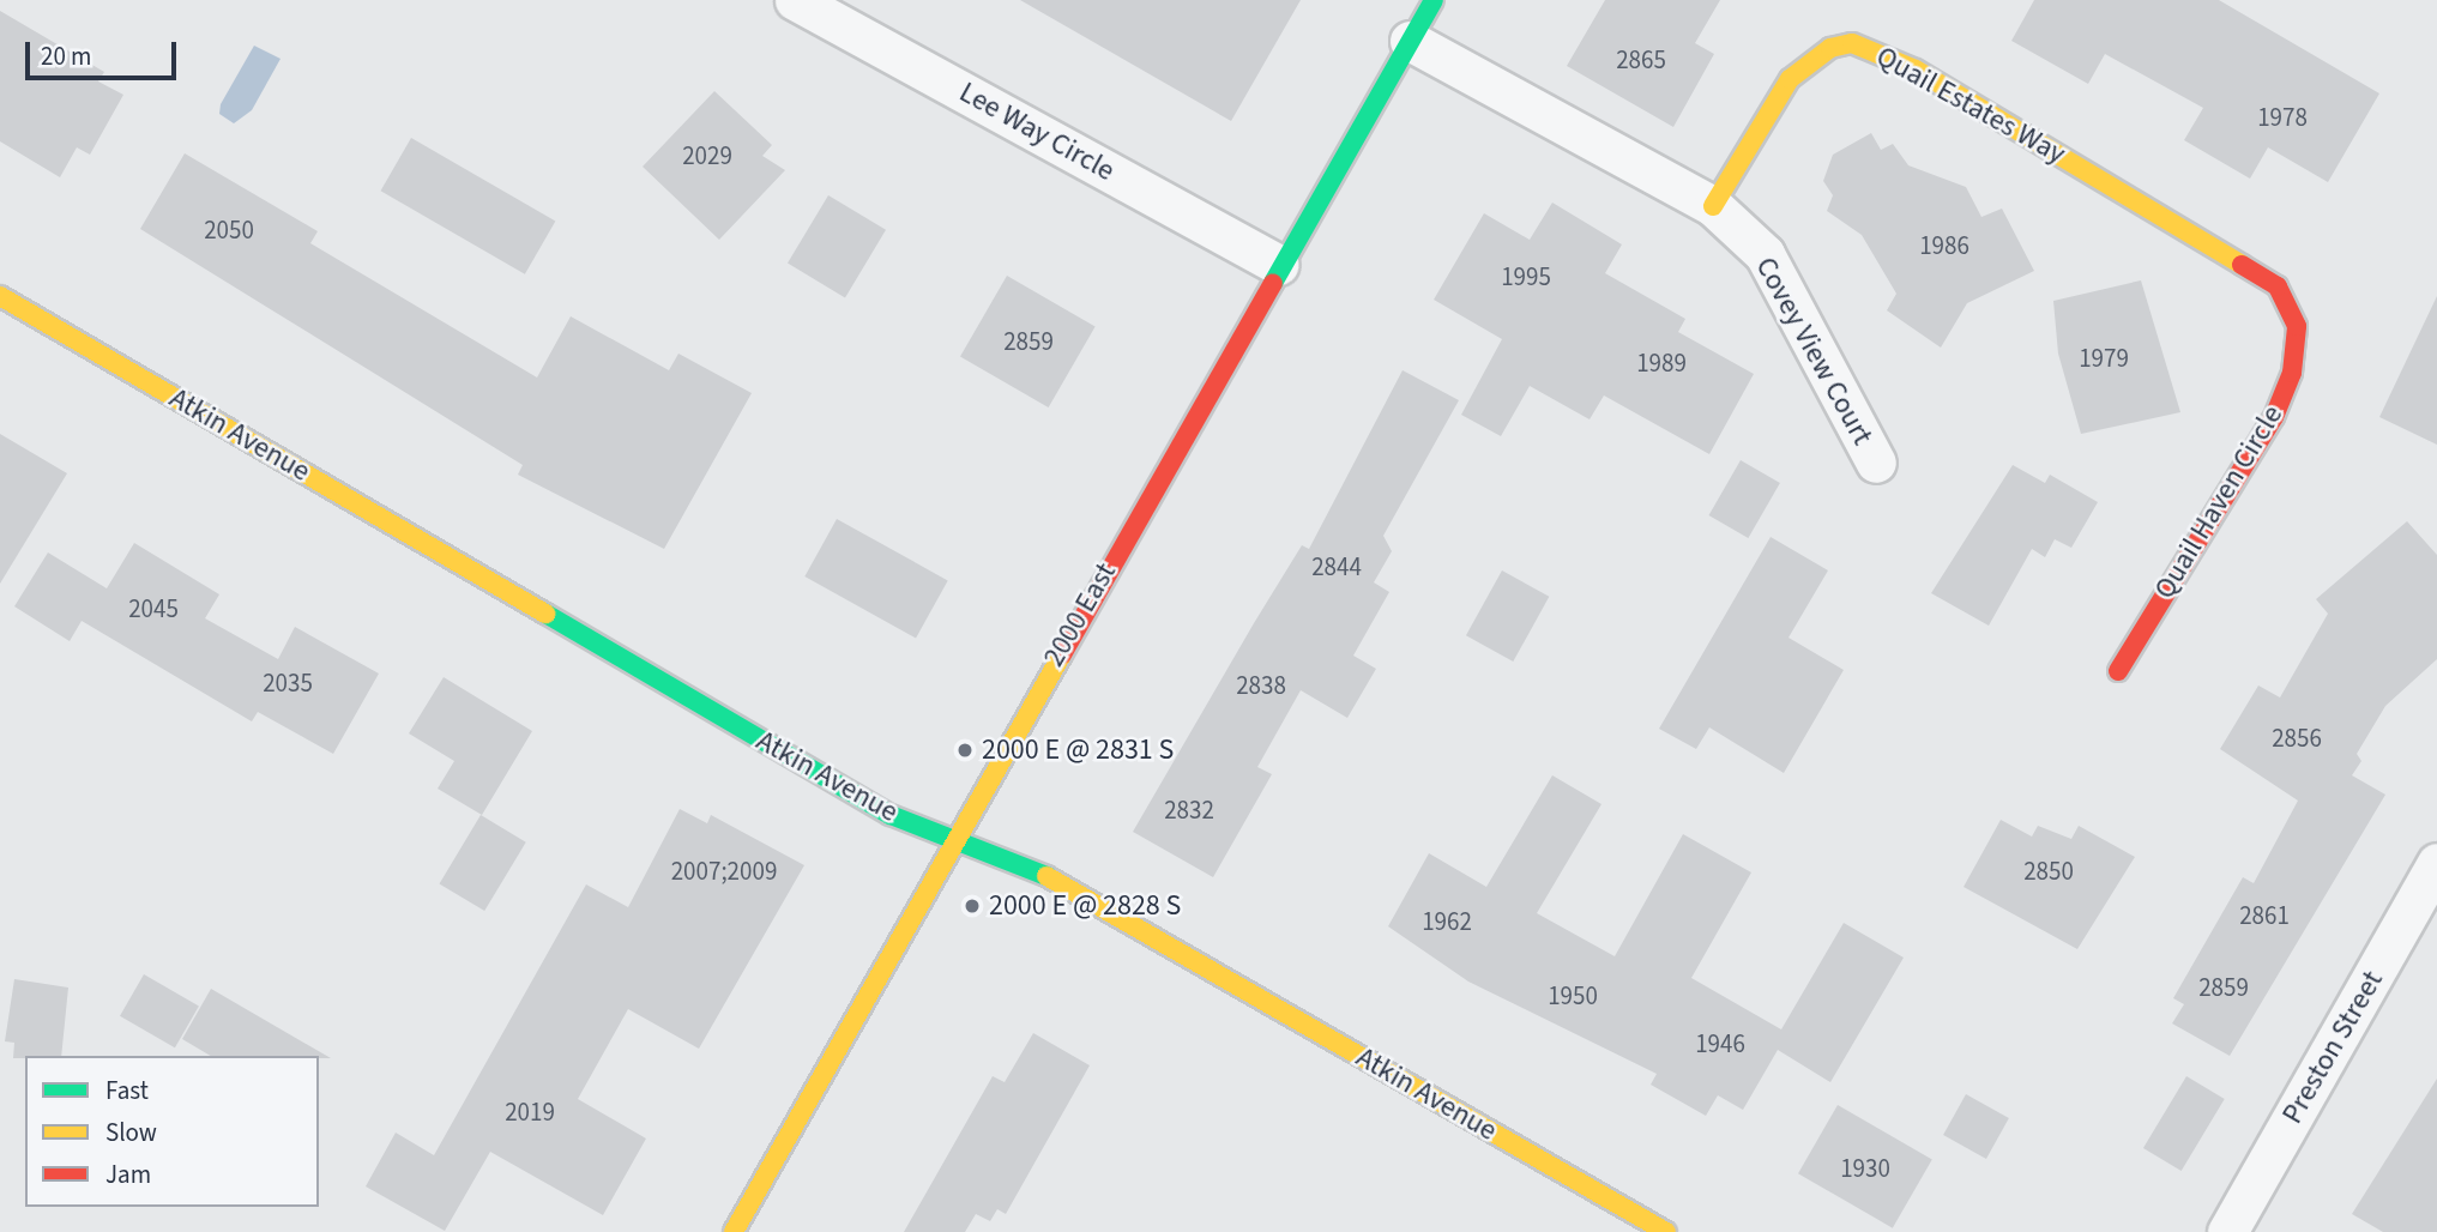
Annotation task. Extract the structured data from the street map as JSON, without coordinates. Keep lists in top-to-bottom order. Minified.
{"streets":{"street":["Quail Estates Way","Lee Way Circle","Covey View Court","Atkin Avenue","Quail Haven Circle","2000 East","Preston Street"]},"crossings":[["Quail Estates Way","Covey View Court"],["Quail Estates Way","Quail Haven Circle"],["Lee Way Circle","2000 East"],["Atkin Avenue","2000 East"]],"places":["2000 E @ 2831 S","2000 E @ 2828 S"],"house_numbers":["2865","1978","2029","2050","1986","1995","2859","1979","1989","2844","2045","2035","2838","2856","2832","2007;2009","2850","2861","1962","2859","1950","1946","2019","1930"],"legend":["Fast","Slow","Jam"],"scale_bar":"20 m"}
